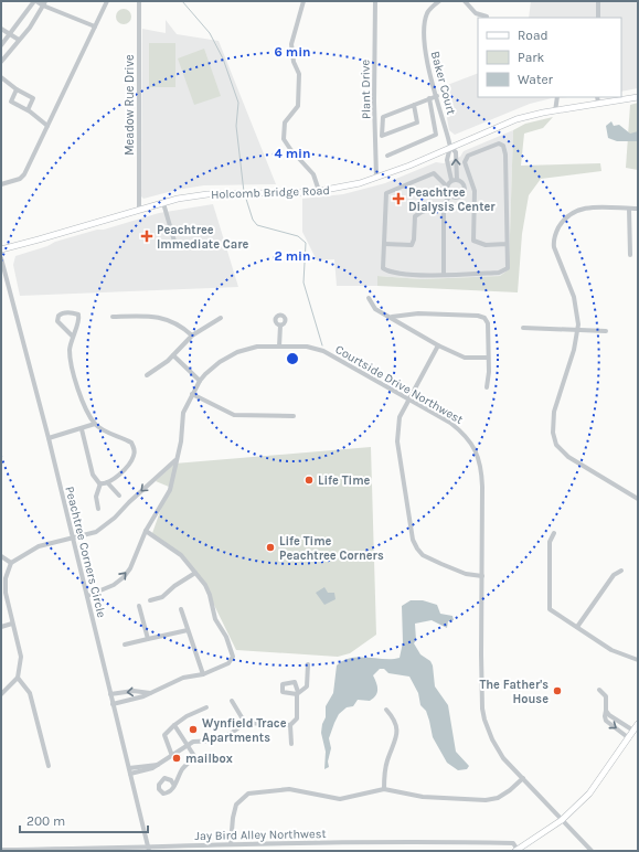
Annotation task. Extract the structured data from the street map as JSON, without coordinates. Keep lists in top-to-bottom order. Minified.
{"streets":{"main road":["Holcomb Bridge Road"],"street":["Baker Court","Plant Drive","Meadow Rue Drive","Courtside Drive Northwest","Peachtree Corners Circle","Jay Bird Alley Northwest"]},"crossings":[["Baker Court","Holcomb Bridge Road"],["Plant Drive","Holcomb Bridge Road"],["Meadow Rue Drive","Holcomb Bridge Road"],["Courtside Drive Northwest","Peachtree Corners Circle"],["Peachtree Corners Circle","Jay Bird Alley Northwest"]],"places":{"health":["Peachtree Dialysis Center","Peachtree Immediate Care"],"other":["Life Time","Life Time Peachtree Corners","The Father's House","Wynfield Trace Apartments","mailbox"]},"legend":["Road","Park","Water"],"scale_bar":"200 m","rings":["6 min","4 min","2 min"]}
